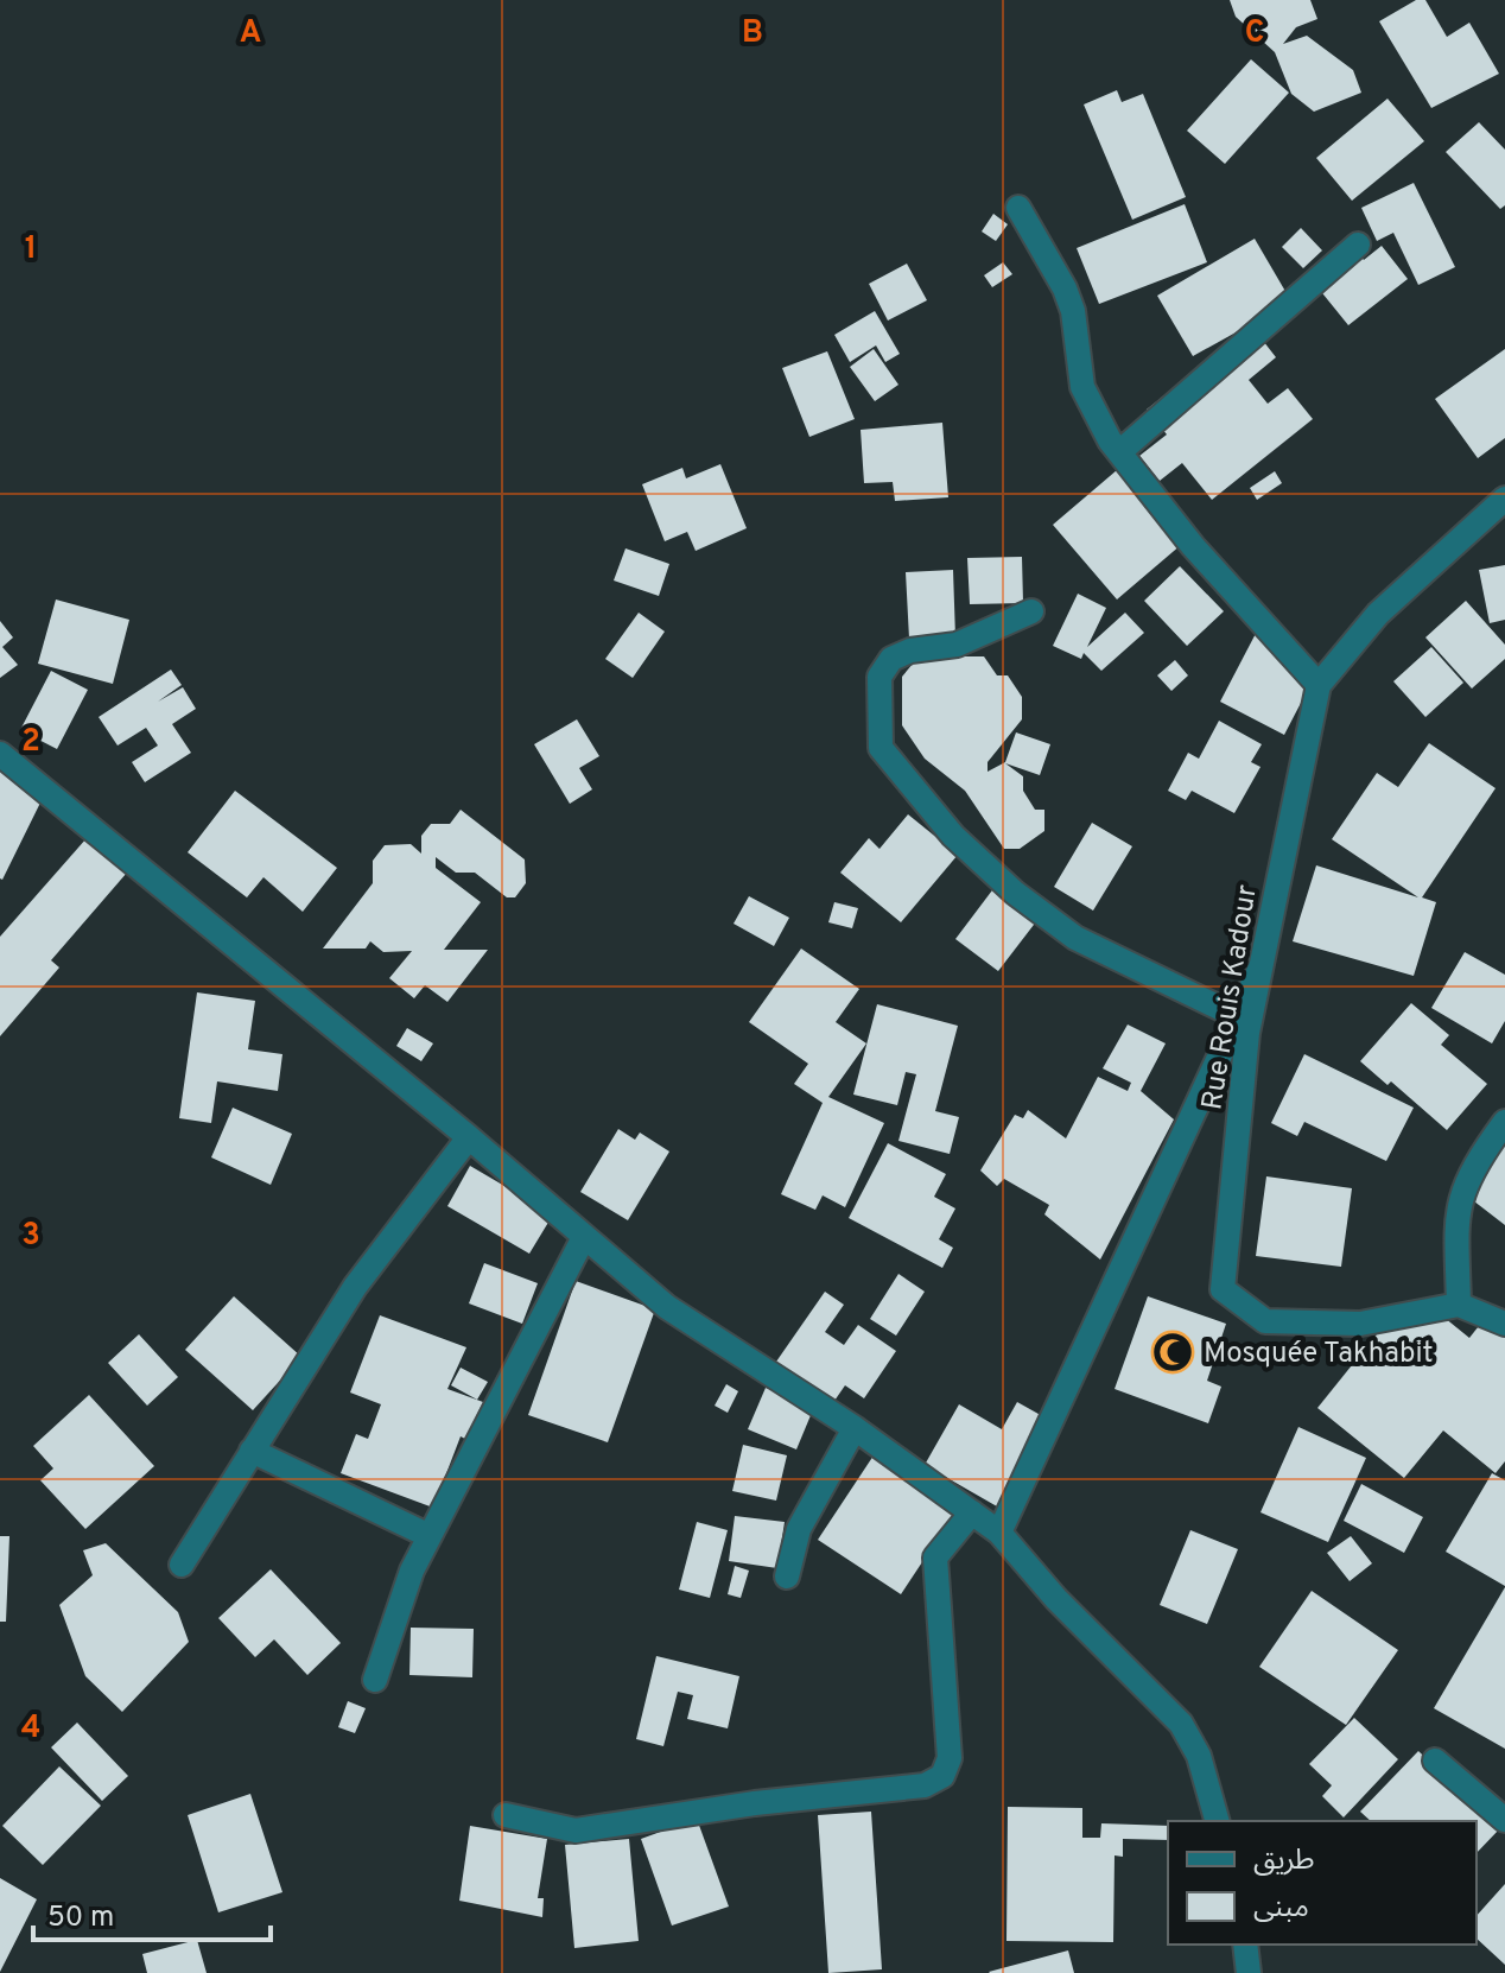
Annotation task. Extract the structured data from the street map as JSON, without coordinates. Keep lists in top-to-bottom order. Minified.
{"streets":{"street":["Rue Rouis Kadour"]},"places":{"mosque":["Mosquée Takhabit"]},"legend":["طريق","مبنى"],"scale_bar":"50 m","grid":{"columns":["A","B","C"],"rows":["1","2","3","4"]}}
